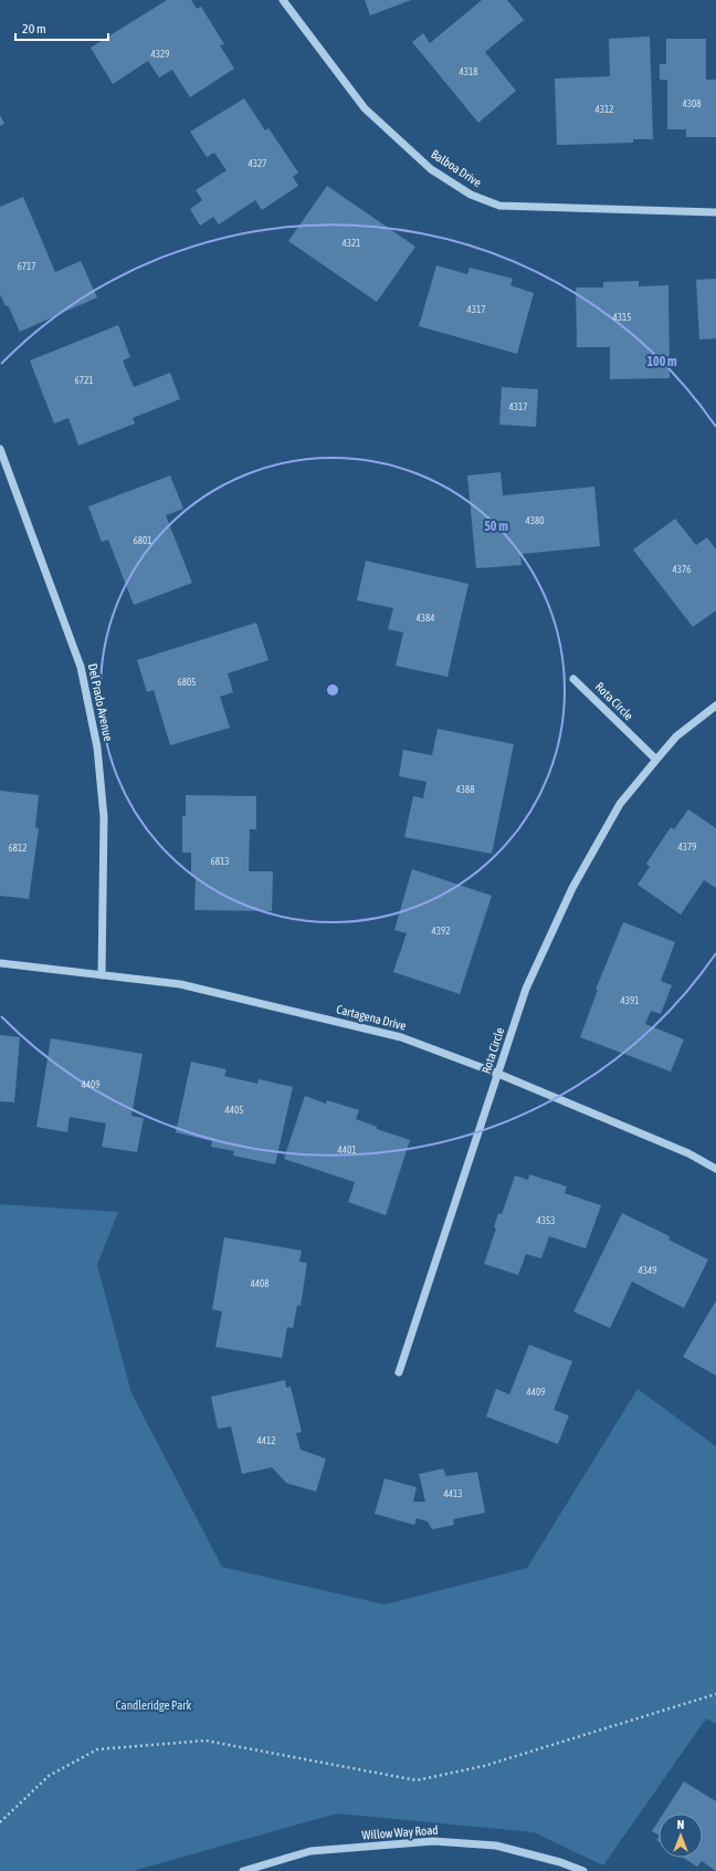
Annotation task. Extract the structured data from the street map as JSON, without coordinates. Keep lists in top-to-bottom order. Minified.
{"streets":{"street":["Balboa Drive","Rota Circle","Del Prado Avenue","Cartagena Drive","Willow Way Road"]},"crossings":[["Rota Circle","Cartagena Drive"],["Del Prado Avenue","Cartagena Drive"]],"parks":["Candleridge Park"],"house_numbers":["4329","4318","4308","4312","4327","4321","6717","4317","4315","6721","4317","4380","6801","4376","4384","6805","4388","4379","6812","6813","4392","4391","4409","4405","4401","4353","4349","4408","4409","4412","4413"],"scale_bar":"20 m","north":"top","rings":["100 m","50 m"]}
